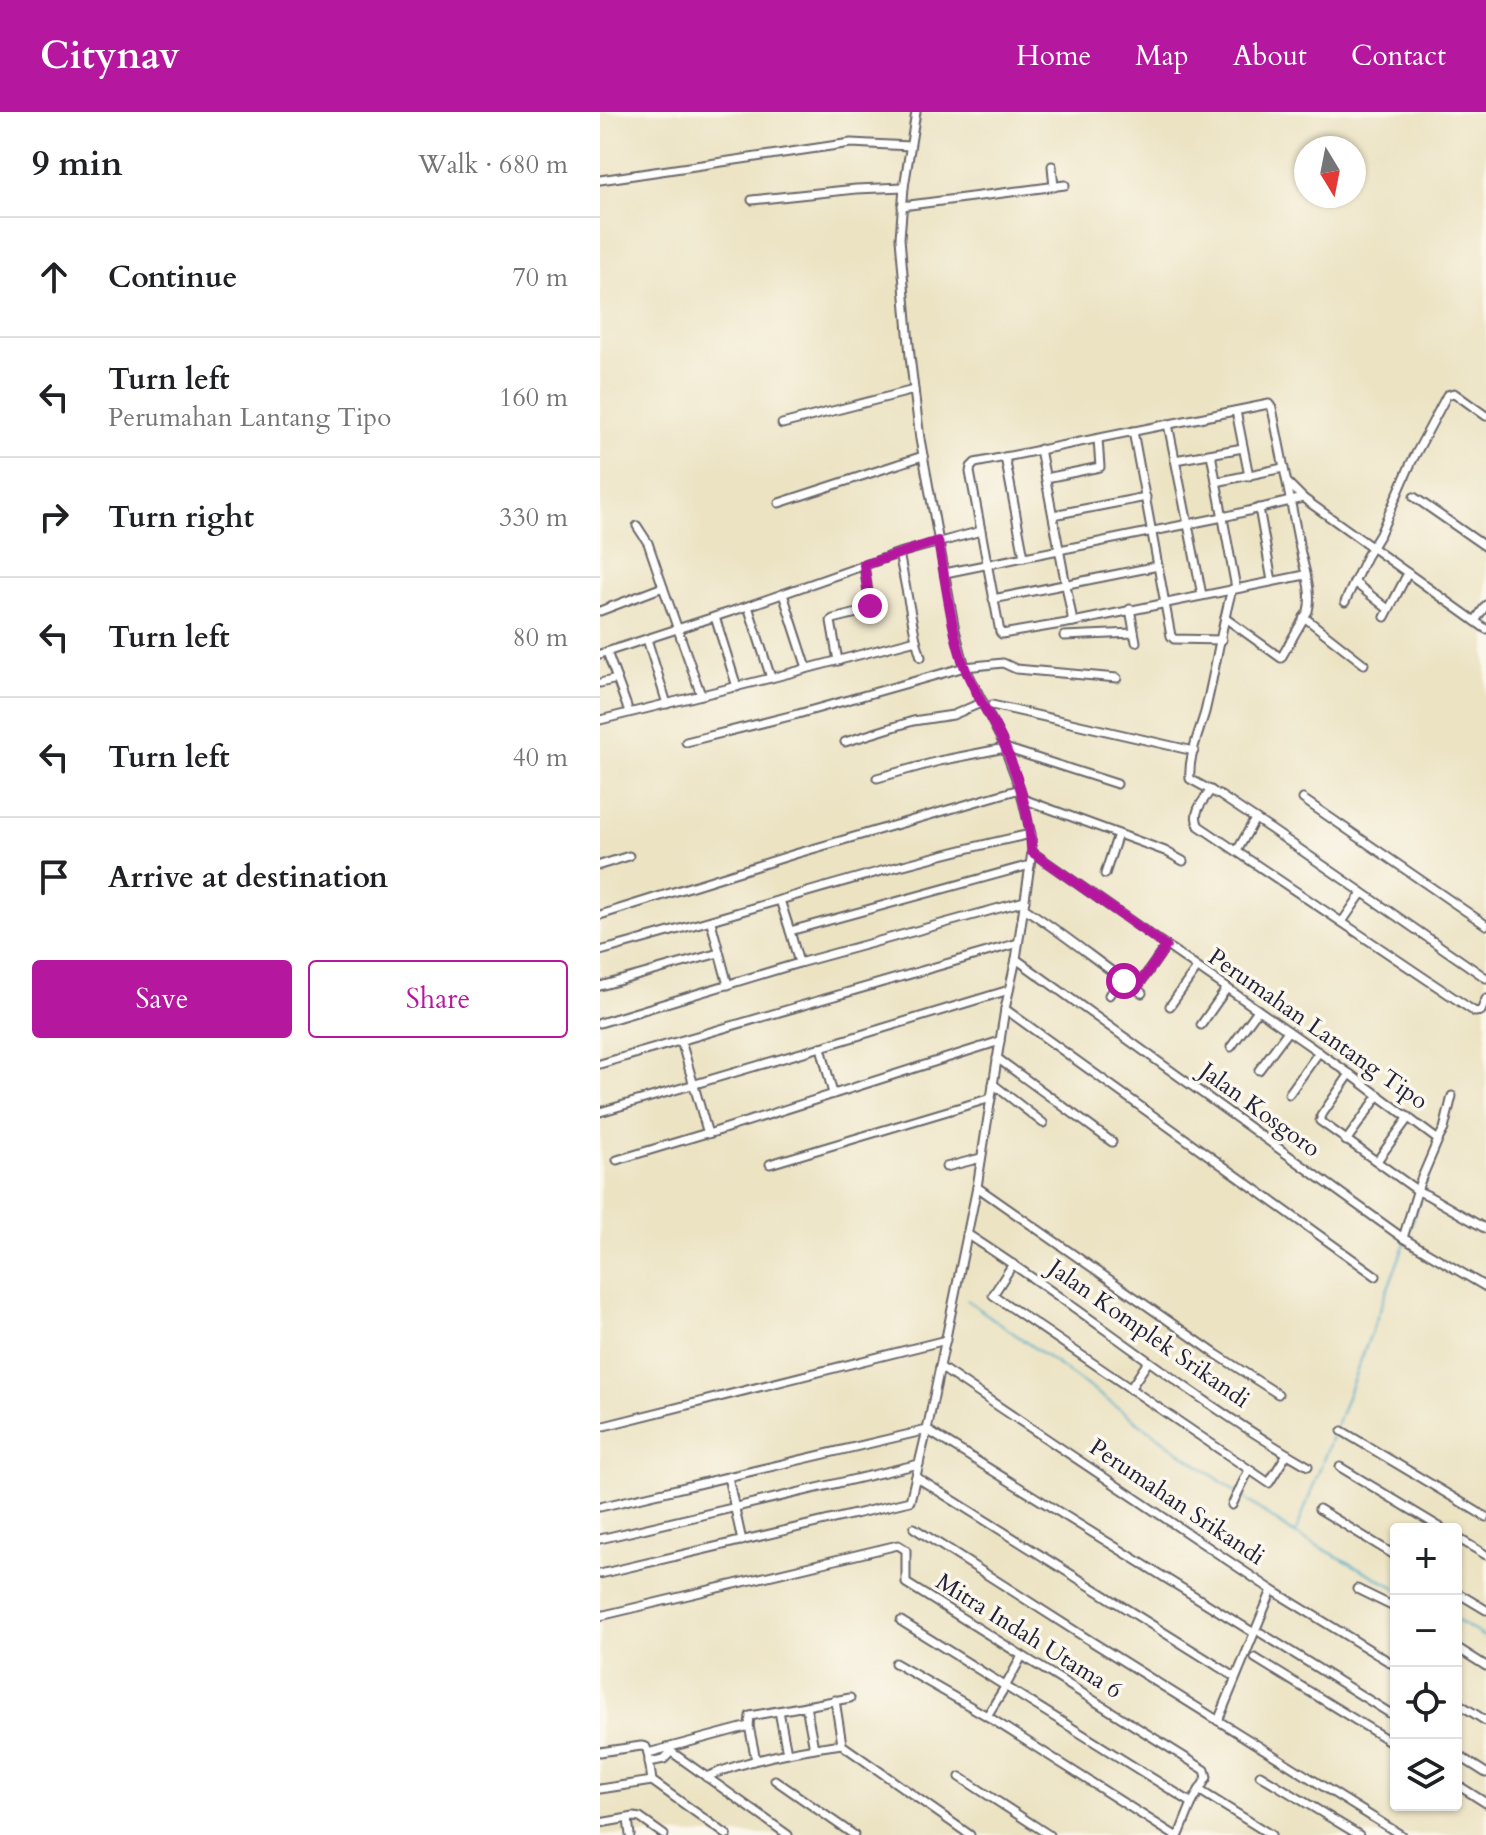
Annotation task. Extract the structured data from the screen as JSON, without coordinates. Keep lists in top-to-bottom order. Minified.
{"streets":{"street":["Perumahan Lantang Tipo","Jalan Kosgoro","Jalan Komplek Srikandi","Perumahan Srikandi","Mitra Indah Utama 6"]},"crossings":[["Perumahan Lantang Tipo","Jalan Kosgoro"]],"north":"bottom","page":{"header":"Citynav","nav":["Home","Map","About","Contact"],"heading":["9 min","Walk · 680 m"],"list":[["Continue","70 m"],["Turn left","Perumahan Lantang Tipo","160 m"],["Turn right","330 m"],["Turn left","80 m"],["Turn left","40 m"],"Arrive at destination"],"buttons":["Save","Share"],"map_buttons":["+","−"]}}
